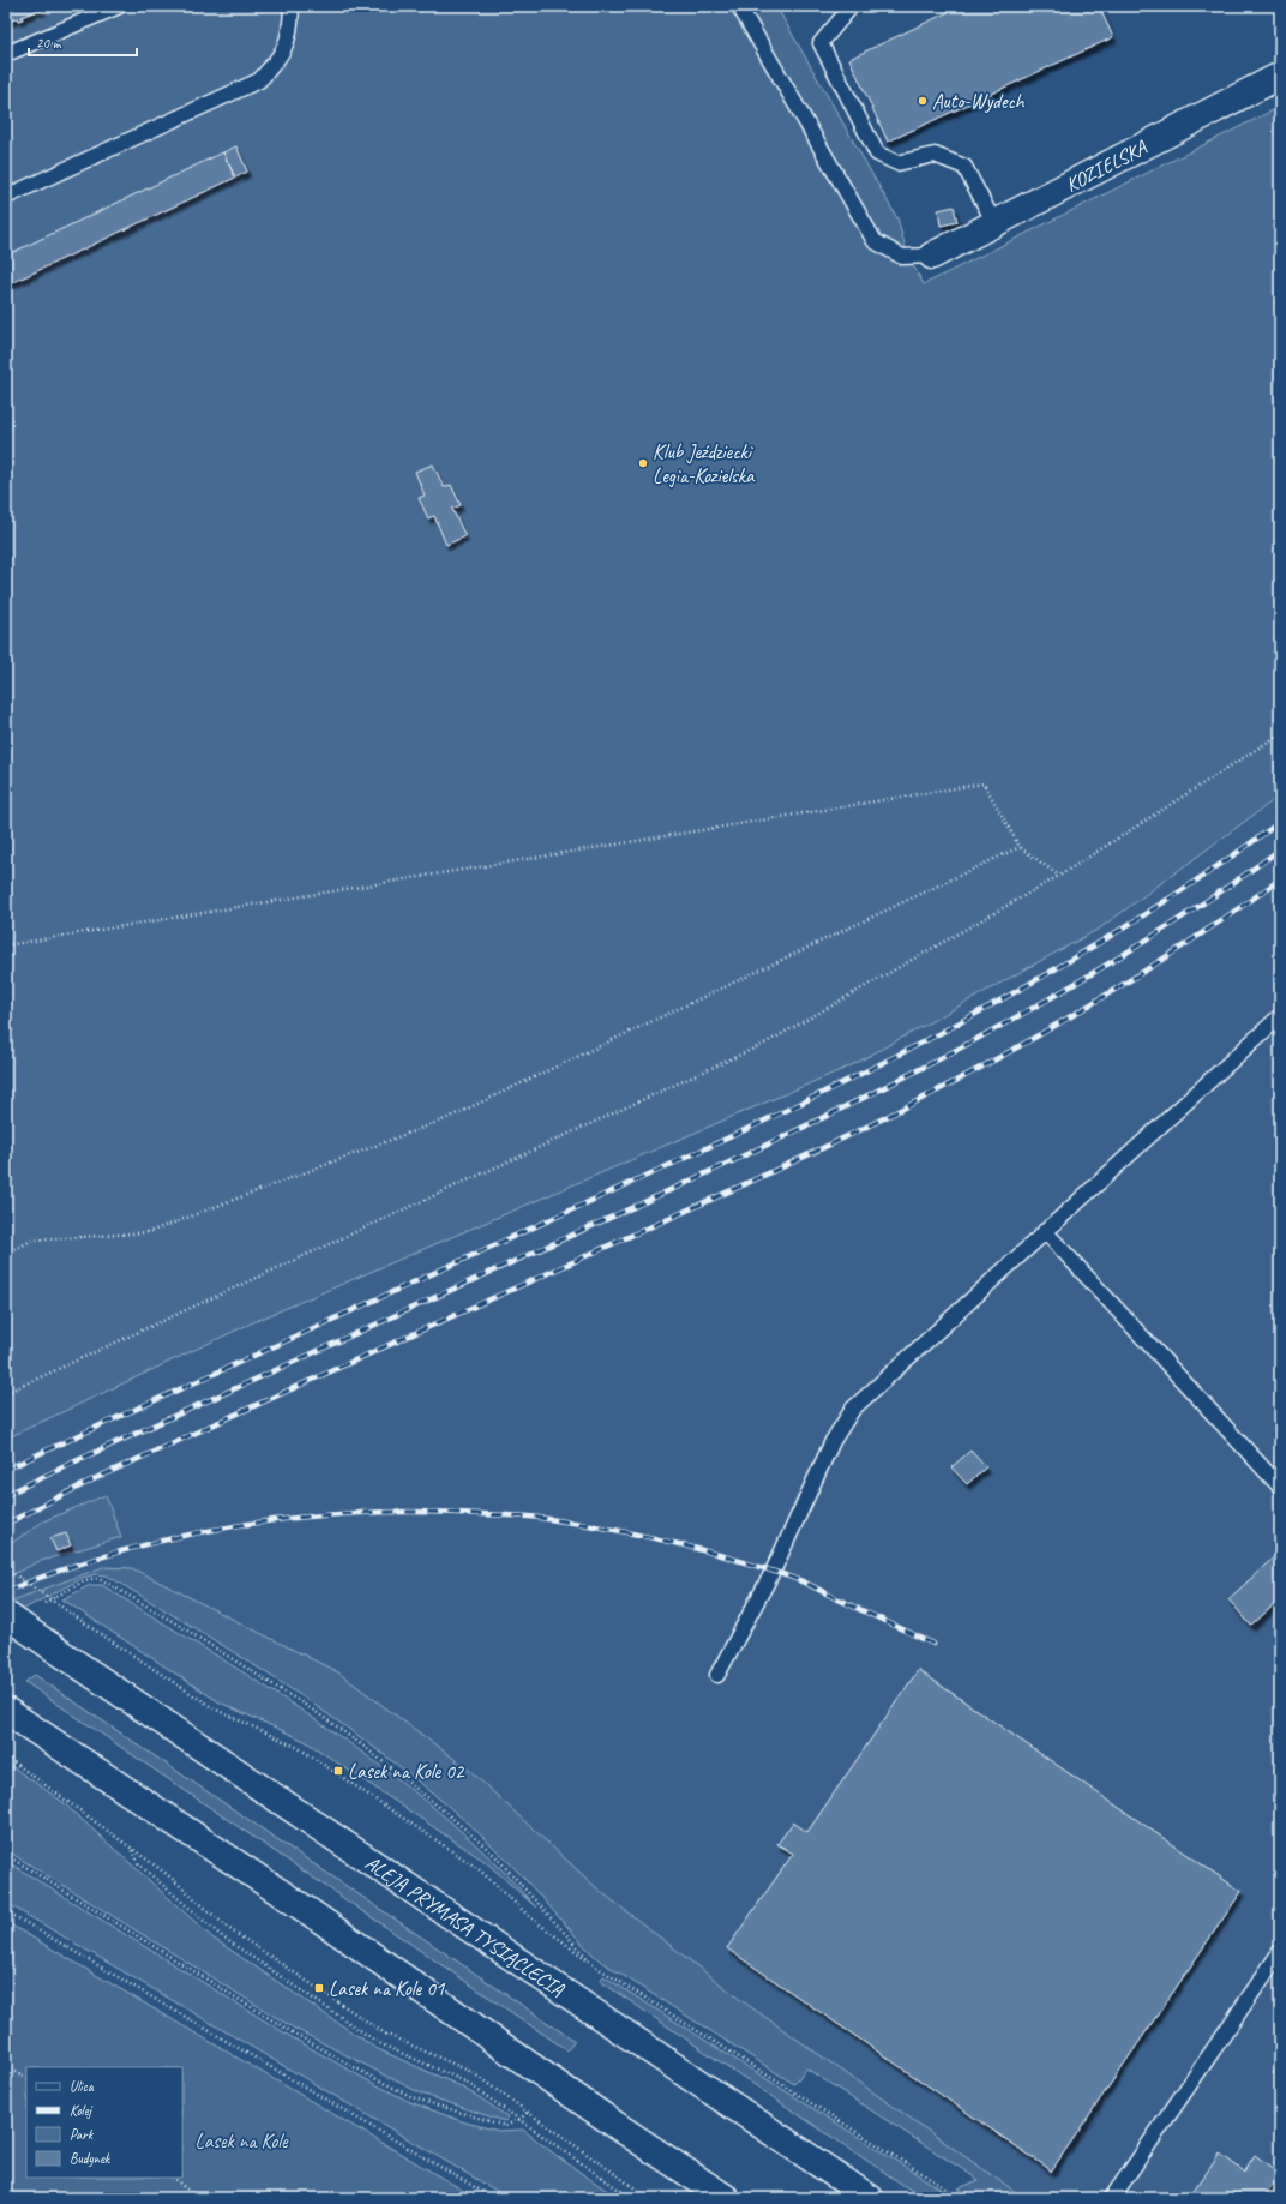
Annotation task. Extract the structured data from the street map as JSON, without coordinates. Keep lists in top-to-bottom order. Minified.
{"streets":{"main road":["KOZIELSKA","ALEJA PRYMASA TYSIĄCLECIA"]},"parks":["Lasek na Kole"],"places":{"other":["Auto-Wydech","Klub Jeździecki Legia-Kozielska"],"transit":["Lasek na Kole 02","Lasek na Kole 01"]},"legend":["Ulica","Kolej","Park","Budynek"],"scale_bar":"20 m"}
